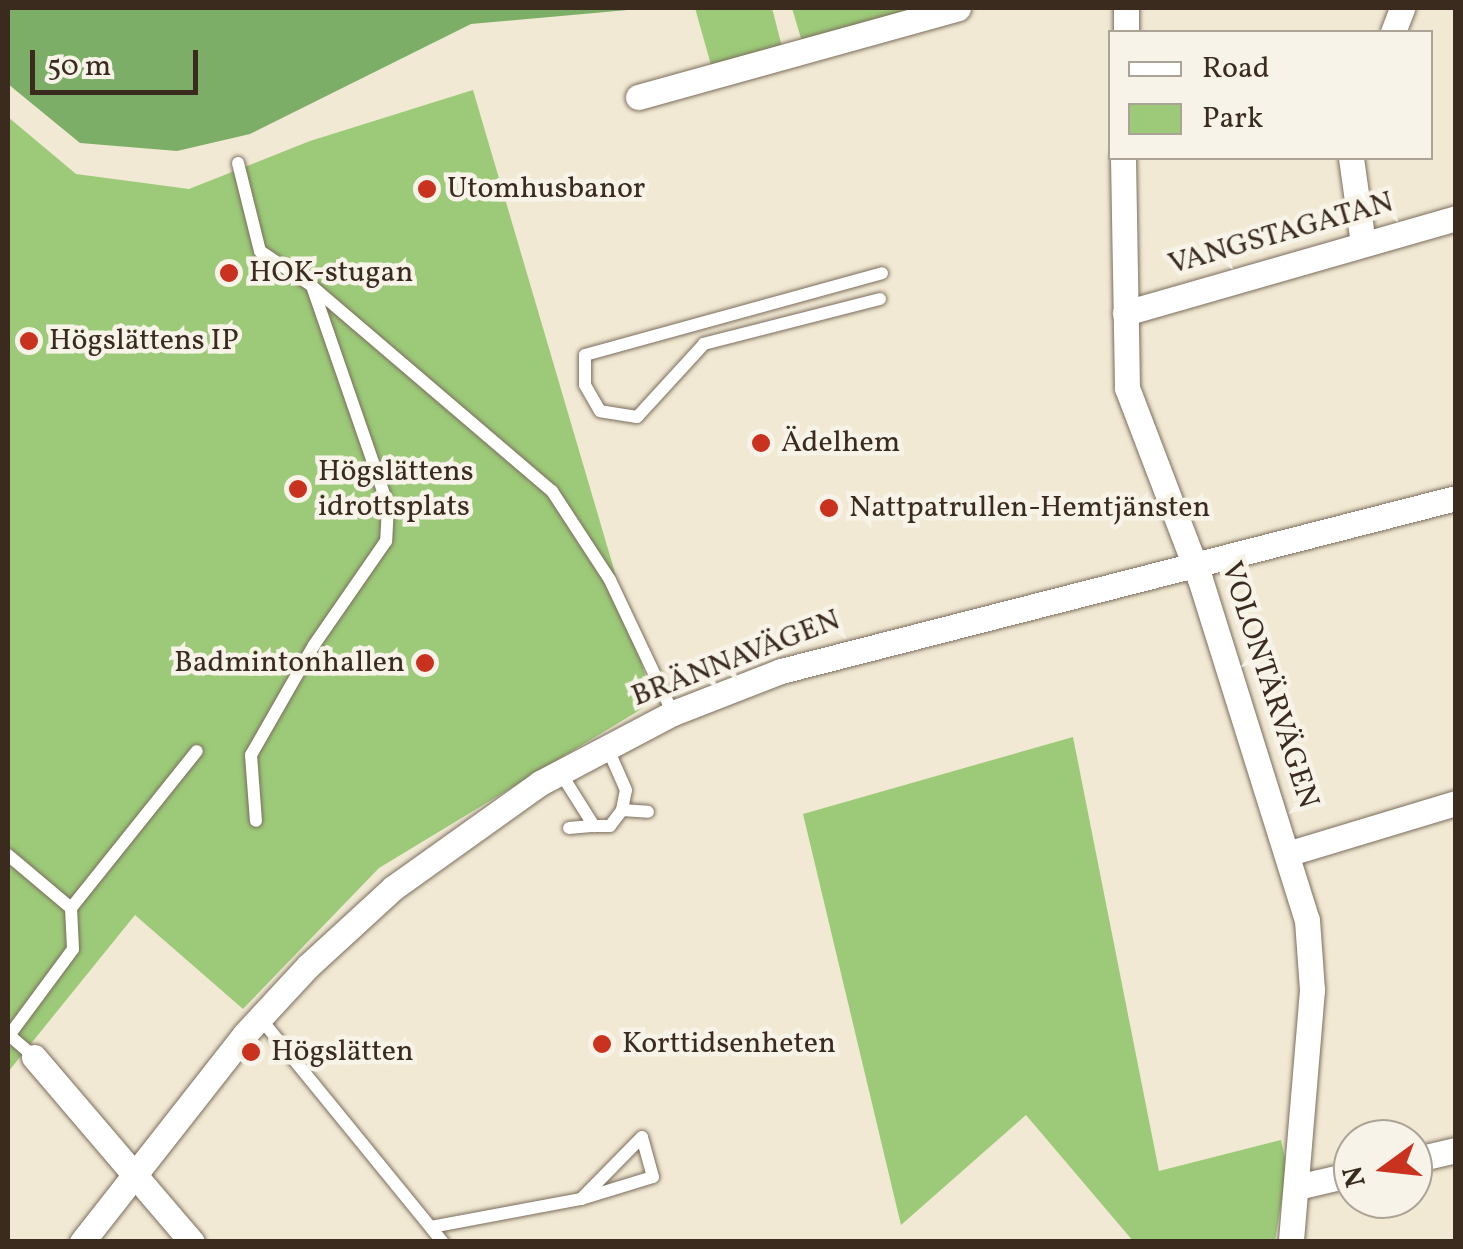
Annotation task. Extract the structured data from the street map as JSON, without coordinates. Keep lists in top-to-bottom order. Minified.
{"streets":{"street":["VANGSTAGATAN","BRÄNNAVÄGEN","VOLONTÄRVÄGEN"]},"crossings":[["VANGSTAGATAN","VOLONTÄRVÄGEN"],["BRÄNNAVÄGEN","VOLONTÄRVÄGEN"]],"places":["Utomhusbanor","HOK-stugan","Högslättens IP","Ädelhem","Högslättens idrottsplats","Nattpatrullen-Hemtjänsten","Badmintonhallen","Korttidsenheten","Högslätten"],"legend":["Road","Park"],"scale_bar":"50 m","north":"left"}
